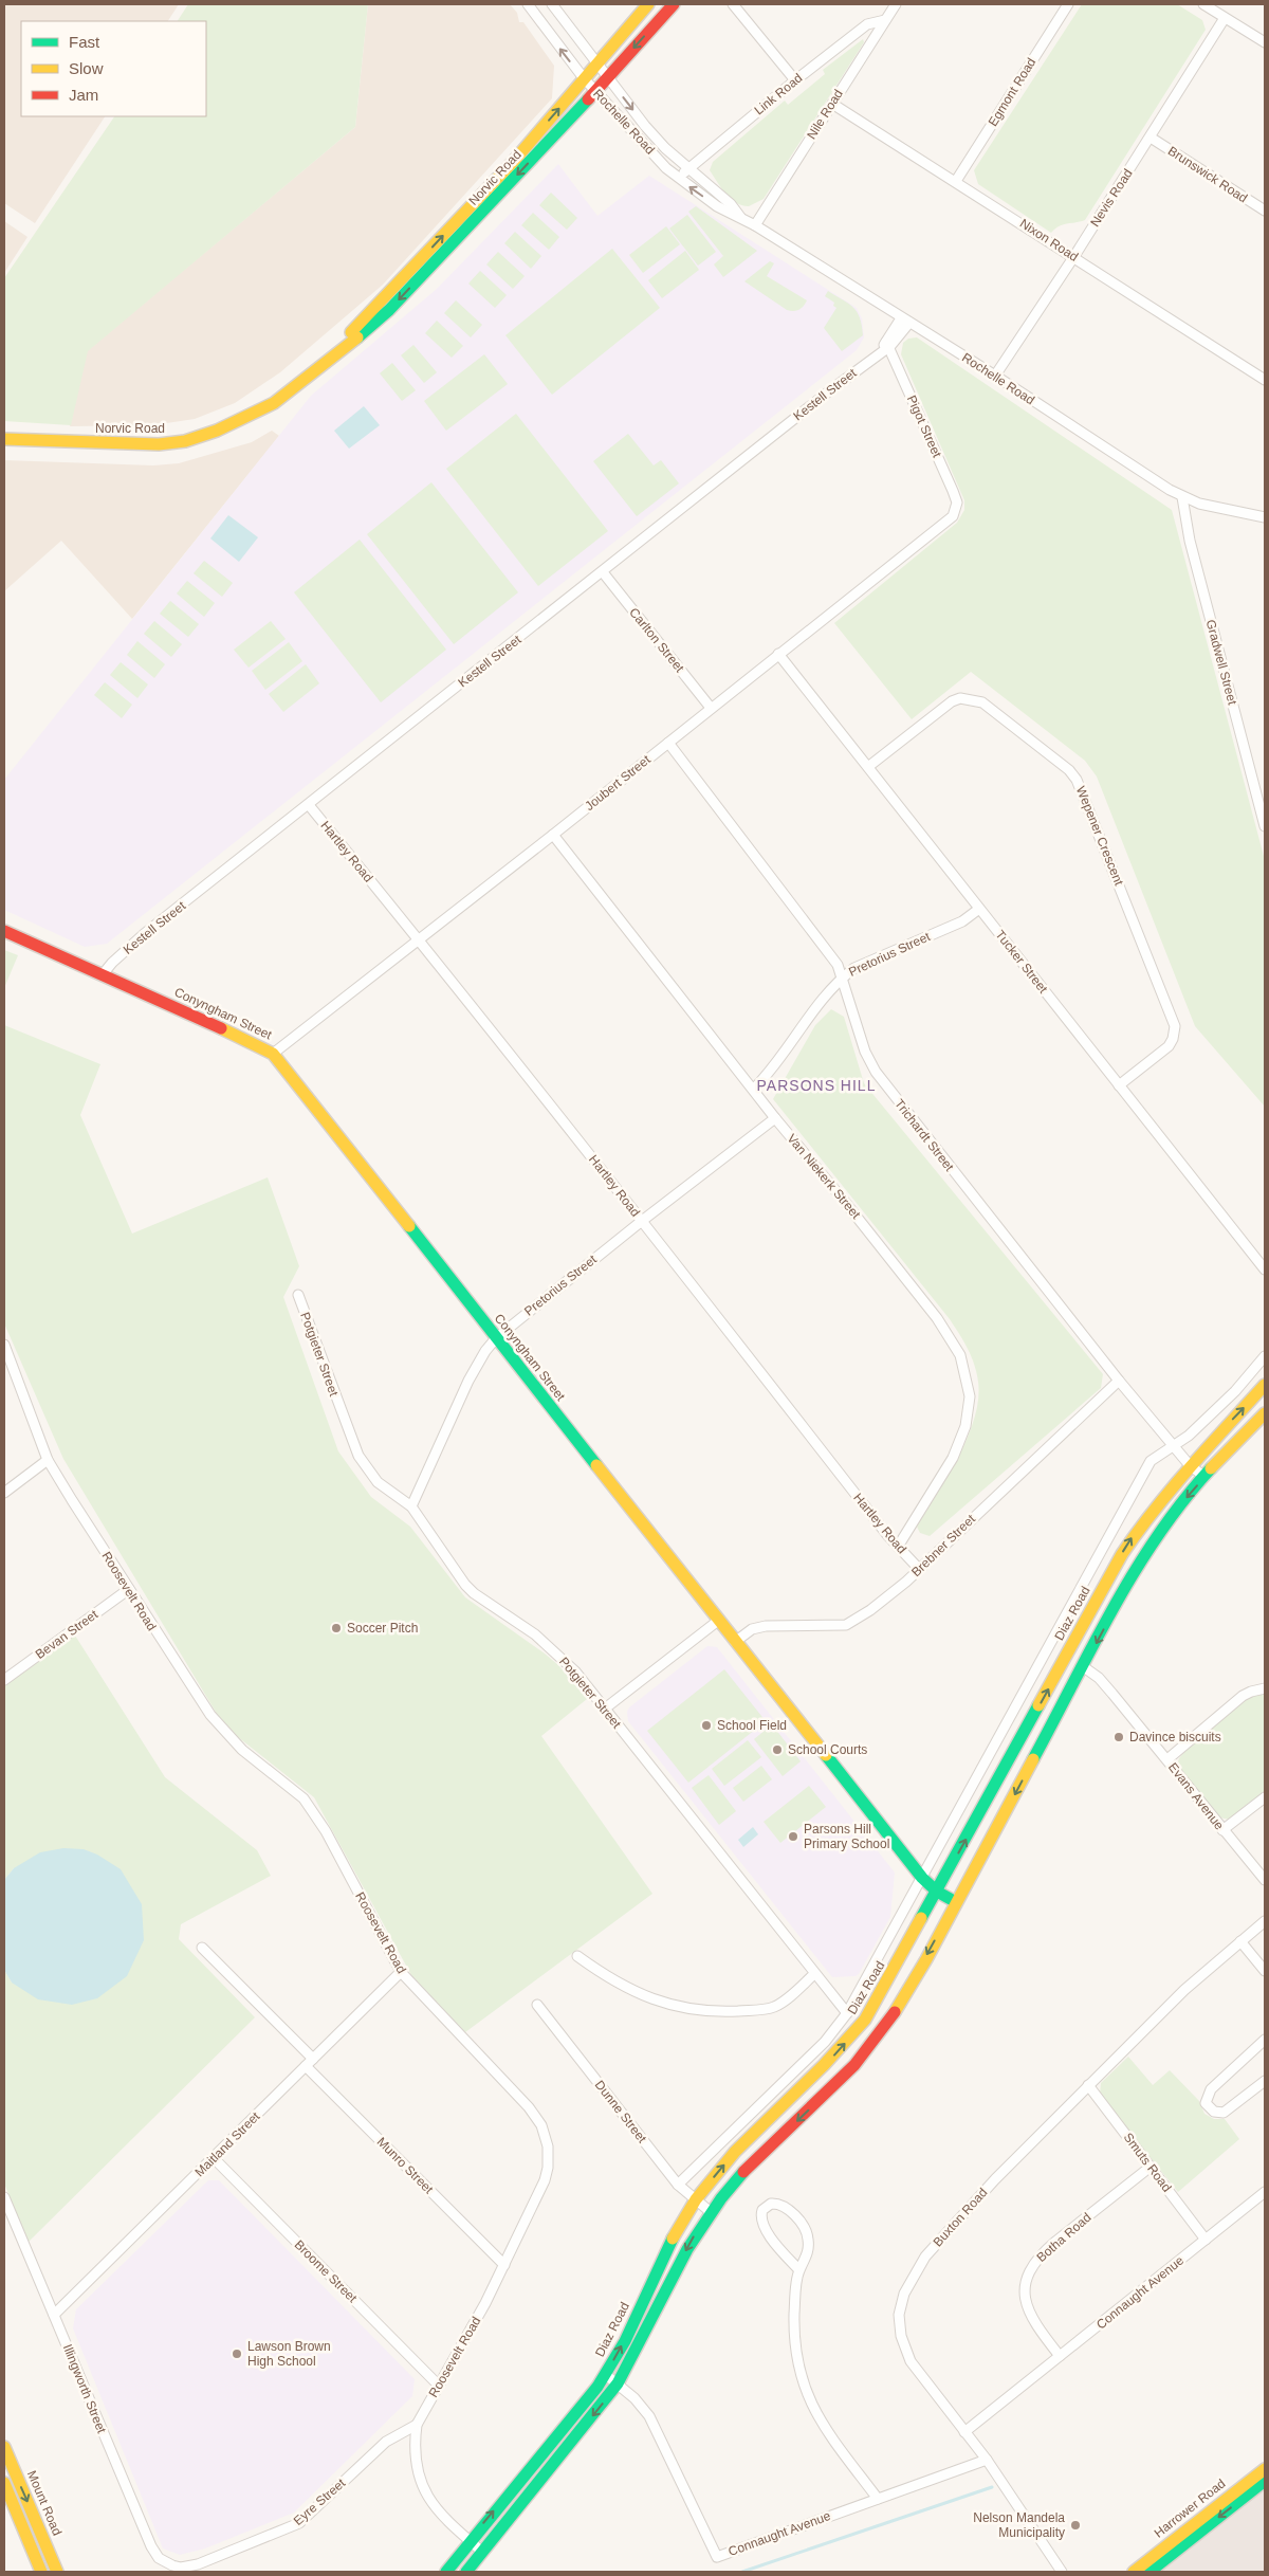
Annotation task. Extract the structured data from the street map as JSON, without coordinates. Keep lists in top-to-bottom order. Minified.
{"streets":{"street":["Egmont Road","Link Road","Nile Road","Rochelle Road","Brunswick Road","Norvic Road","Nevis Road","Nixon Road","Kestell Street","Pigot Street","Carlton Street","Gradwell Street","Joubert Street","Wepener Crescent","Hartley Road","Pretorius Street","Tucker Street","Conyngham Street","Trichardt Street","Van Niekerk Street","Potgieter Street","Brebner Street","Roosevelt Road","Diaz Road","Bevan Street","Evans Avenue","Dunne Street","Maitland Street","Smuts Road","Munro Street","Buxton Road","Botha Road","Broome Street","Connaught Avenue","Illingworth Street","Eyre Street","Mount Road","Harrower Road"]},"crossings":[["Egmont Road","Nixon Road"],["Link Road","Nile Road"],["Link Road","Rochelle Road"],["Nile Road","Rochelle Road"],["Nile Road","Nixon Road"],["Rochelle Road","Norvic Road"],["Rochelle Road","Nevis Road"],["Rochelle Road","Kestell Street"],["Rochelle Road","Gradwell Street"],["Brunswick Road","Nevis Road"],["Nevis Road","Nixon Road"],["Kestell Street","Pigot Street"],["Kestell Street","Carlton Street"],["Kestell Street","Hartley Road"],["Kestell Street","Conyngham Street"],["Pigot Street","Joubert Street"],["Carlton Street","Joubert Street"],["Joubert Street","Hartley Road"],["Joubert Street","Tucker Street"],["Joubert Street","Conyngham Street"],["Joubert Street","Trichardt Street"],["Joubert Street","Van Niekerk Street"],["Wepener Crescent","Tucker Street"],["Hartley Road","Pretorius Street"],["Hartley Road","Van Niekerk Street"],["Hartley Road","Brebner Street"],["Pretorius Street","Tucker Street"],["Pretorius Street","Conyngham Street"],["Pretorius Street","Trichardt Street"],["Pretorius Street","Van Niekerk Street"],["Pretorius Street","Potgieter Street"],["Conyngham Street","Brebner Street"],["Conyngham Street","Diaz Road"],["Trichardt Street","Brebner Street"],["Trichardt Street","Diaz Road"],["Potgieter Street","Diaz Road"],["Roosevelt Road","Diaz Road"],["Roosevelt Road","Bevan Street"],["Roosevelt Road","Maitland Street"],["Roosevelt Road","Munro Street"],["Roosevelt Road","Broome Street"],["Roosevelt Road","Eyre Street"],["Diaz Road","Dunne Street"],["Diaz Road","Connaught Avenue"],["Maitland Street","Munro Street"],["Maitland Street","Broome Street"],["Maitland Street","Illingworth Street"],["Smuts Road","Buxton Road"],["Smuts Road","Botha Road"],["Smuts Road","Connaught Avenue"],["Buxton Road","Connaught Avenue"],["Botha Road","Connaught Avenue"],["Illingworth Street","Eyre Street"]],"districts":["PARSONS HILL"],"places":["Soccer Pitch","School Field","Davince biscuits","School Courts","Parsons Hill Primary School","Lawson Brown High School","Nelson Mandela Municipality"],"legend":["Fast","Slow","Jam"]}
